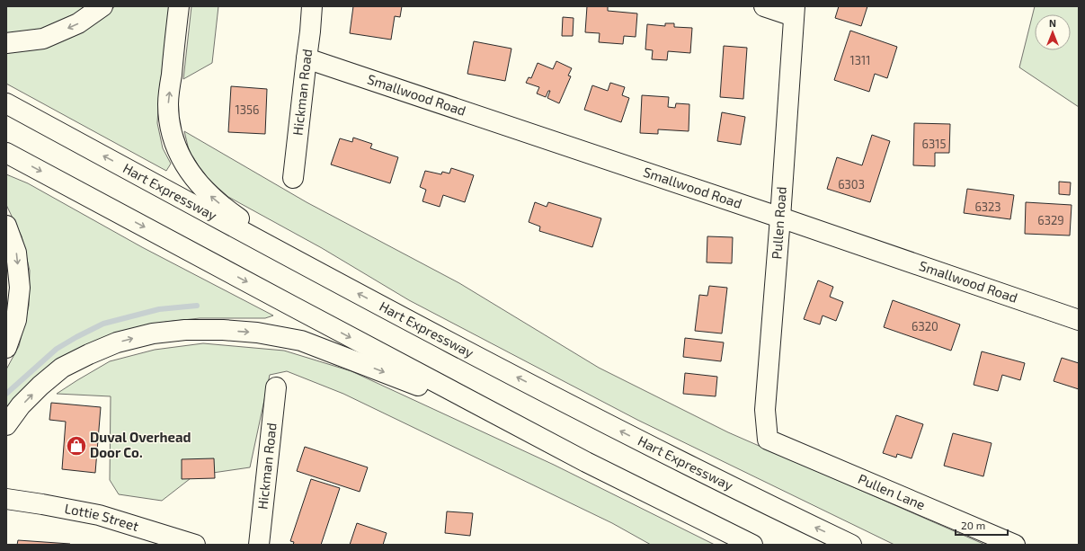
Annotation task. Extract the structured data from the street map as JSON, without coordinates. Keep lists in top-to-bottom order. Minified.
{"streets":{"main road":["Hickman Road","Smallwood Road","Hart Expressway","Pullen Road","Pullen Lane","Lottie Street"]},"crossings":[["Hickman Road","Smallwood Road"],["Smallwood Road","Pullen Road"],["Pullen Road","Pullen Lane"]],"places":{"shop":["Duval Overhead Door Co."]},"house_numbers":["1311","1356","6315","6303","6323","6329","6320"],"scale_bar":"20 m","north":"top"}
